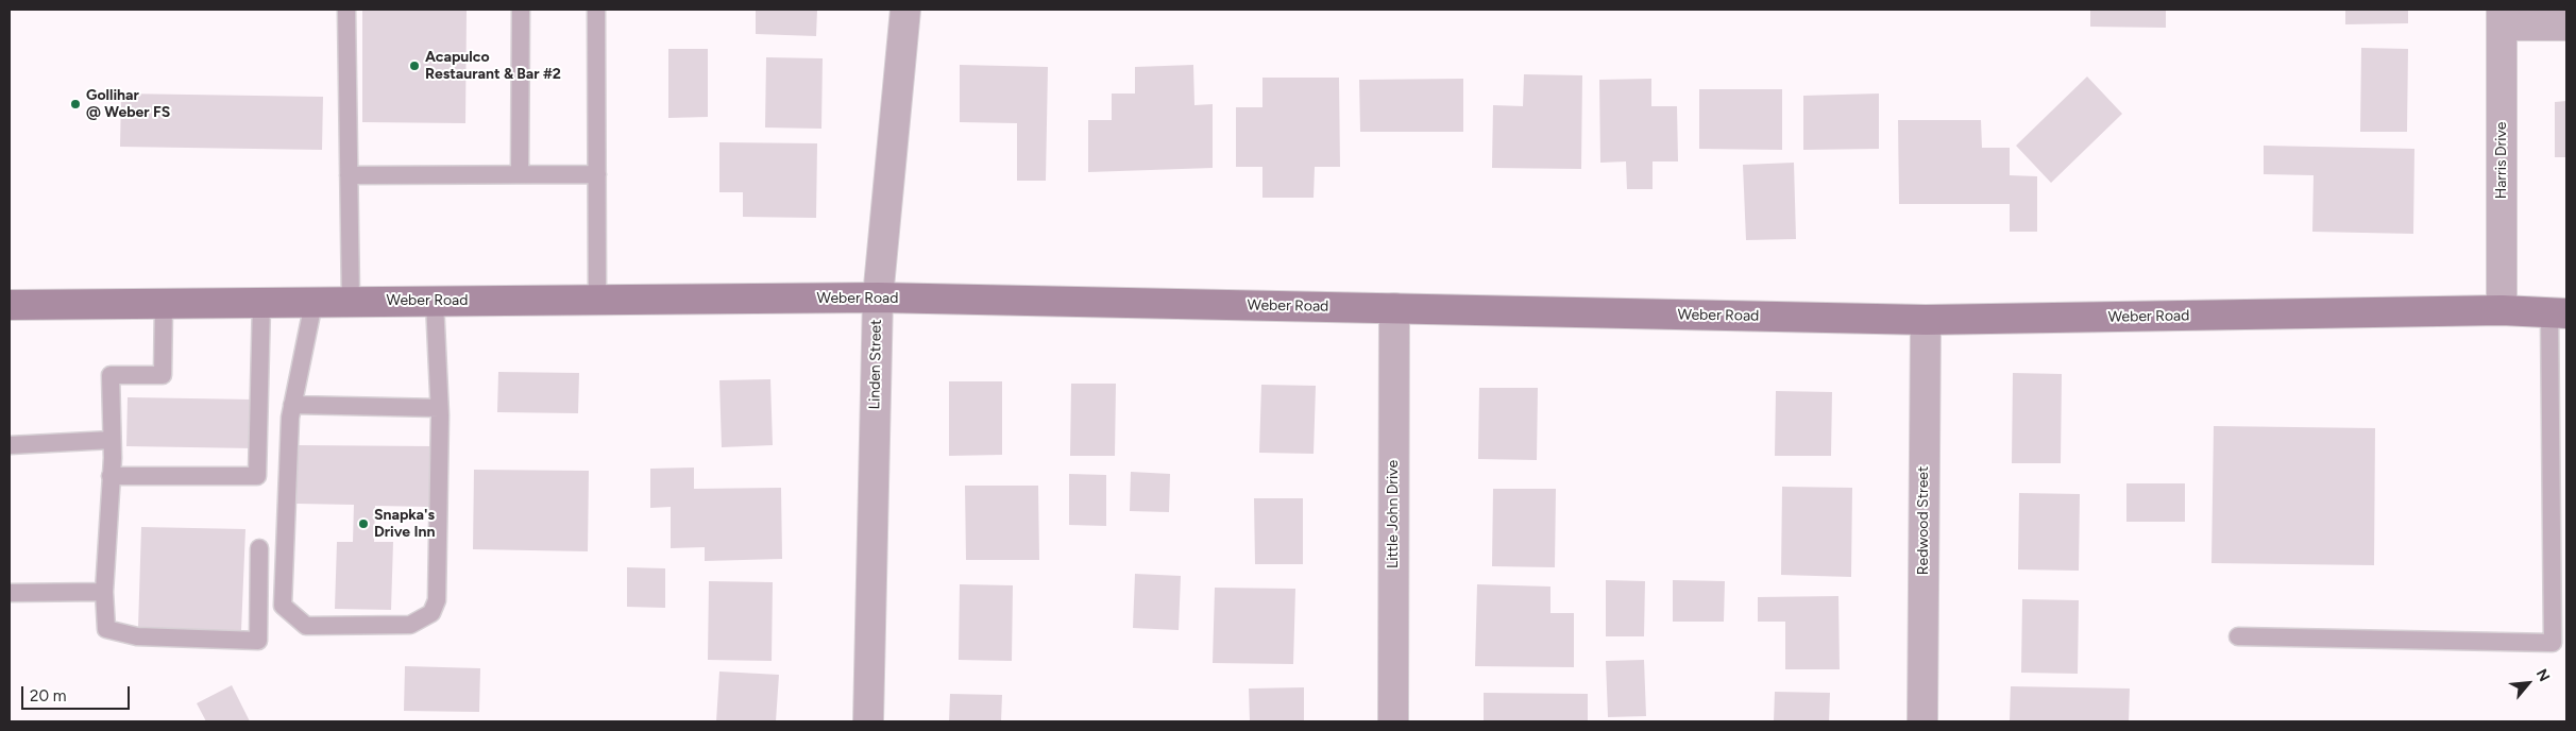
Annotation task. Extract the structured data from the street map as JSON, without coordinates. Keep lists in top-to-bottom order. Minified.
{"streets":{"main road":["Weber Road"],"street":["Harris Drive","Linden Street","Little John Drive","Redwood Street"]},"crossings":[["Harris Drive","Weber Road"],["Weber Road","Linden Street"],["Weber Road","Little John Drive"],["Weber Road","Redwood Street"]],"places":["Acapulco Restaurant & Bar #2","Gollihar @ Weber FS","Snapka's Drive Inn"],"scale_bar":"20 m","north":"top right"}
